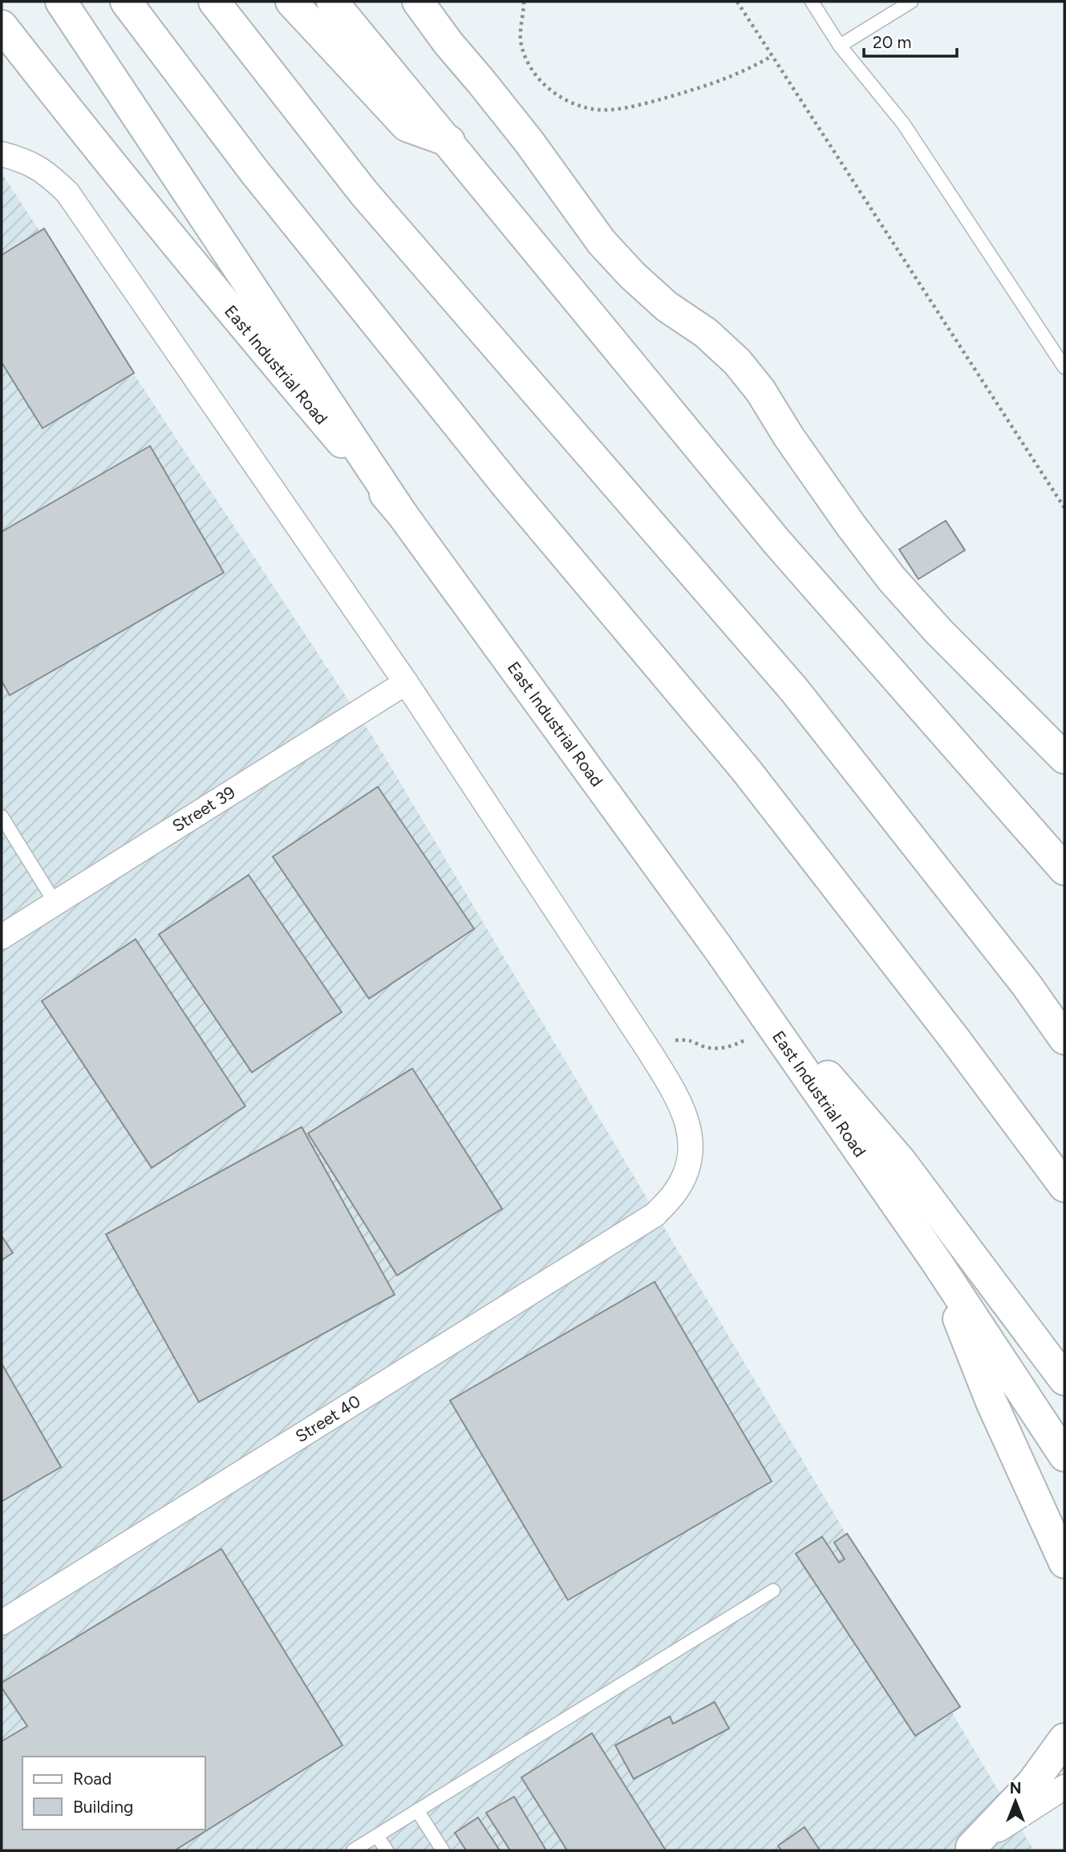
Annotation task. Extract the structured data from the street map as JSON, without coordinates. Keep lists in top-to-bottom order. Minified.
{"streets":{"main road":["East Industrial Road"],"street":["Street 39","Street 40"]},"legend":["Road","Building"],"scale_bar":"20 m","north":"top"}
